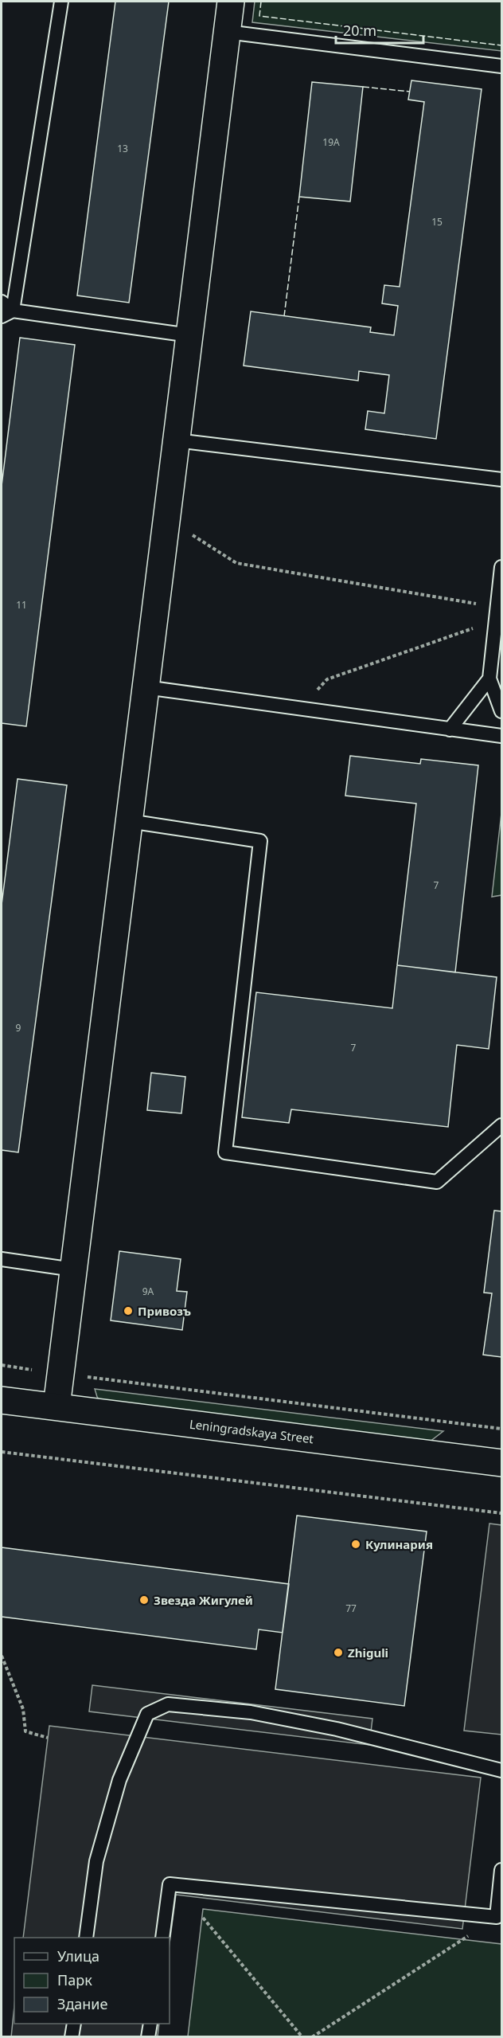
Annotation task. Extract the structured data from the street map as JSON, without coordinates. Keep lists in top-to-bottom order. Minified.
{"streets":{"street":["Leningradskaya Street"]},"places":["Привозъ","Кулинария","Звезда Жигулей","Zhiguli"],"house_numbers":["19А","13","15","11","7","9","7","9А","77"],"legend":["Улица","Парк","Здание"],"scale_bar":"20 m"}
